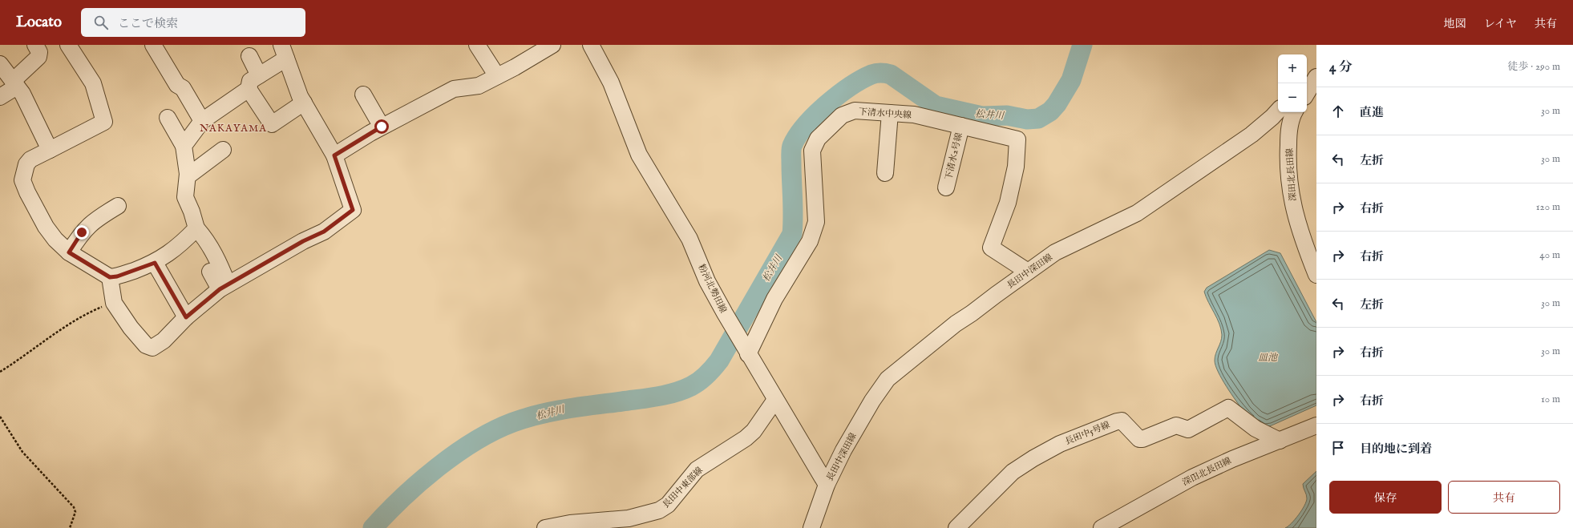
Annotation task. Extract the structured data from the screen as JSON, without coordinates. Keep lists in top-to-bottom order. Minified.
{"streets":{"street":["下清水中央線","下清水2号線","深田北長田線","長田中深田線","粉河北勢田線","長田中5号線","長田中東部線"]},"crossings":[["下清水中央線","下清水2号線"],["下清水中央線","長田中深田線"],["下清水中央線","粉河北勢田線"],["深田北長田線","長田中5号線"],["長田中深田線","粉河北勢田線"],["粉河北勢田線","長田中東部線"]],"districts":["NAKAYAMA"],"water":["松井川","皿池"],"page":{"header":"Locato","search":"ここで検索","nav":["地図","レイヤ","共有"],"heading":["4 分","徒歩 · 290 m"],"map_buttons":["+","−"],"list":[["直進","30 m"],["左折","30 m"],["右折","120 m"],["右折","40 m"],["左折","30 m"],["右折","30 m"],["右折","10 m"],"目的地に到着"],"buttons":["保存","共有"]}}
